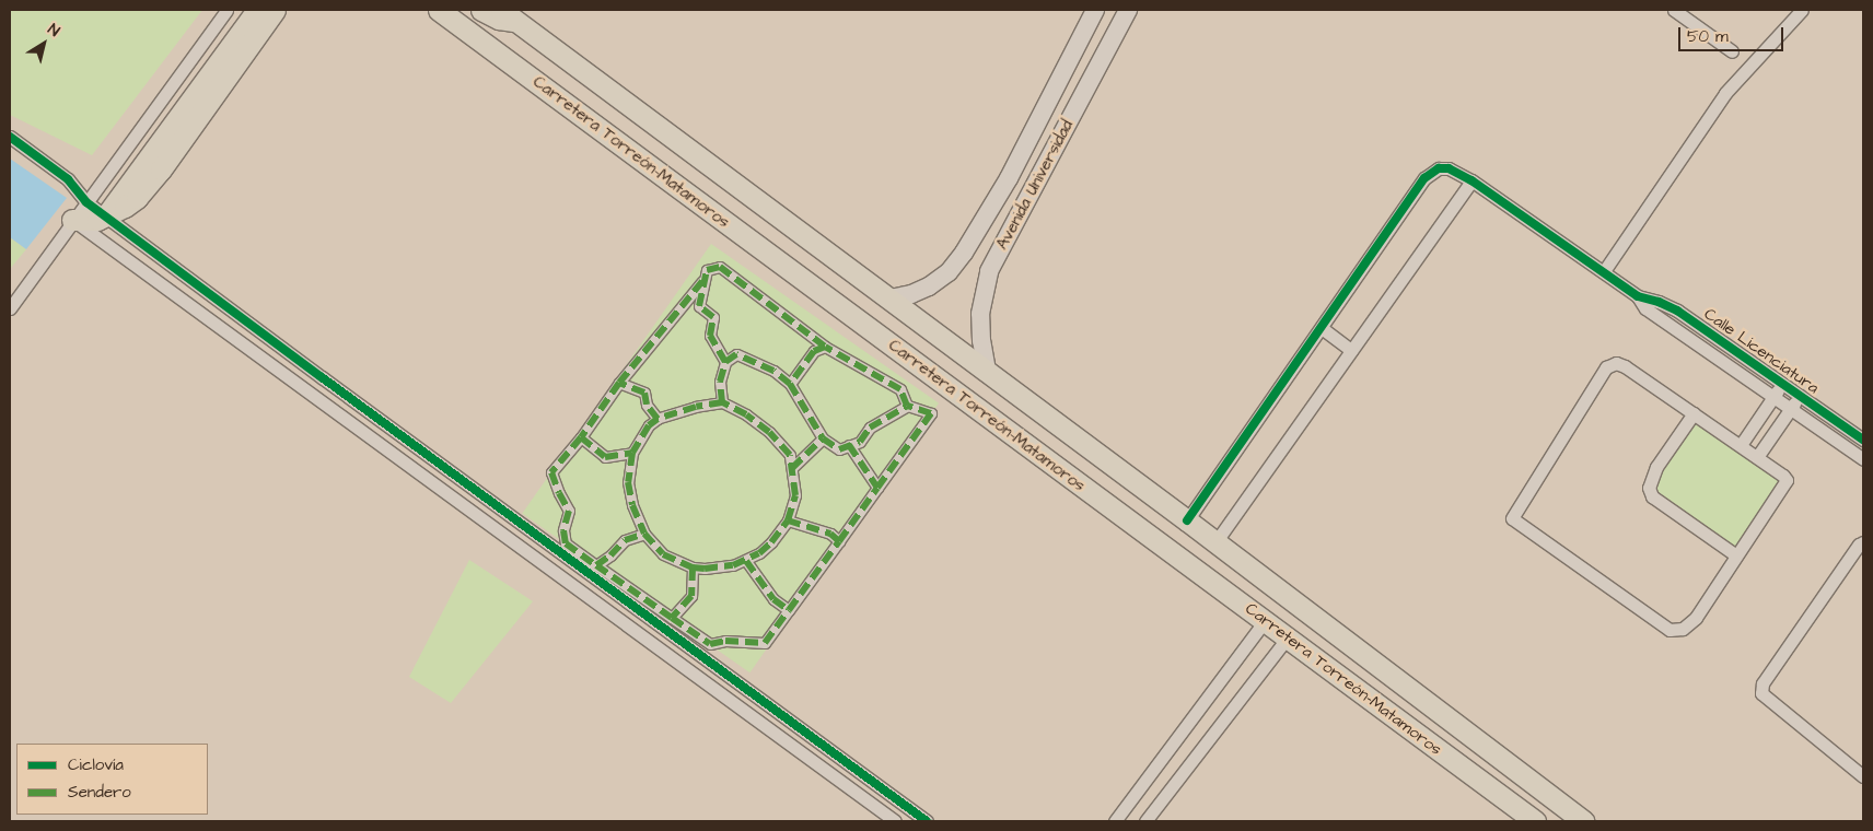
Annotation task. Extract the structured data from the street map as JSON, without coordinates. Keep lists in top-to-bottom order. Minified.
{"streets":{"highway":["Carretera Torreón-Matamoros"],"main road":["Avenida Universidad"],"street":["Calle Licenciatura"]},"legend":["Ciclovía","Sendero"],"scale_bar":"50 m","north":"top right"}
